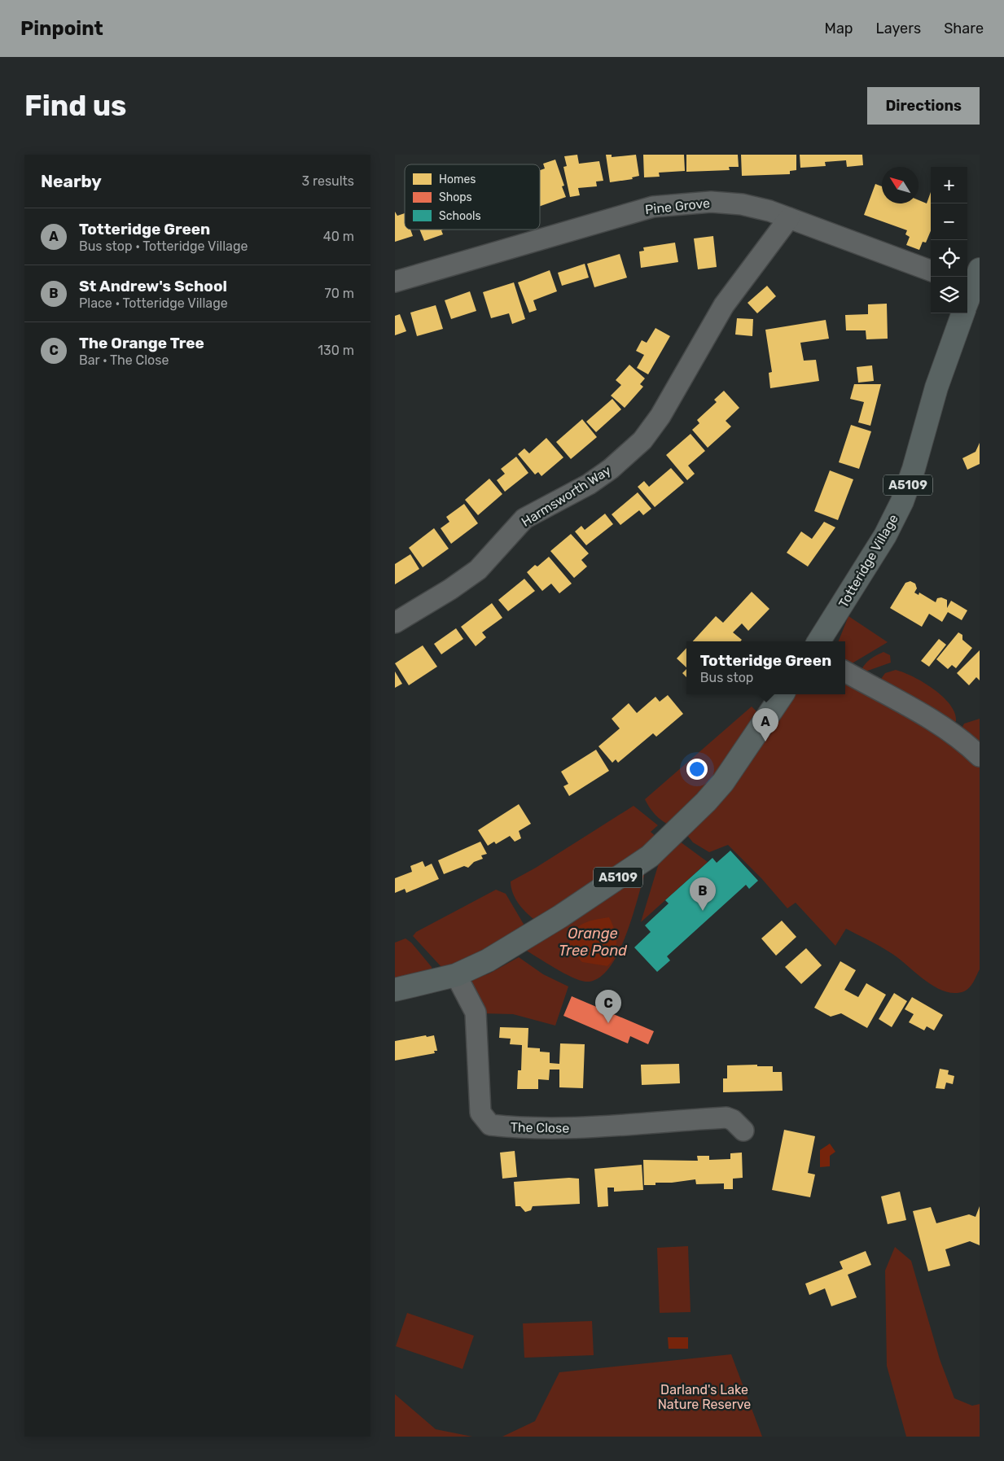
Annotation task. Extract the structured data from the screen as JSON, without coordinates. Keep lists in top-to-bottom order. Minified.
{"streets":{"main road":["A5109","Totteridge Village"],"street":["Pine Grove","Harmsworth Way","The Close"]},"crossings":[["Pine Grove","Harmsworth Way"],["A5109","The Close"]],"water":["Orange Tree Pond"],"parks":["Darland's Lake Nature Reserve"],"legend":["Homes","Shops","Schools"],"north":"top left","page":{"header":"Pinpoint","nav":["Map","Layers","Share"],"buttons":"Directions","title":"Find us","heading":["Nearby","3 results"],"map_buttons":["+","−"],"list":[{"mark":"A","name":"Totteridge Green","note":"Bus stop · Totteridge Village","value":"40 m"},{"mark":"B","name":"St Andrew's School","note":"Place · Totteridge Village","value":"70 m"},{"mark":"C","name":"The Orange Tree","note":"Bar · The Close","value":"130 m"}],"popup":["Totteridge Green","Bus stop"],"pins":["A","B","C"]}}
